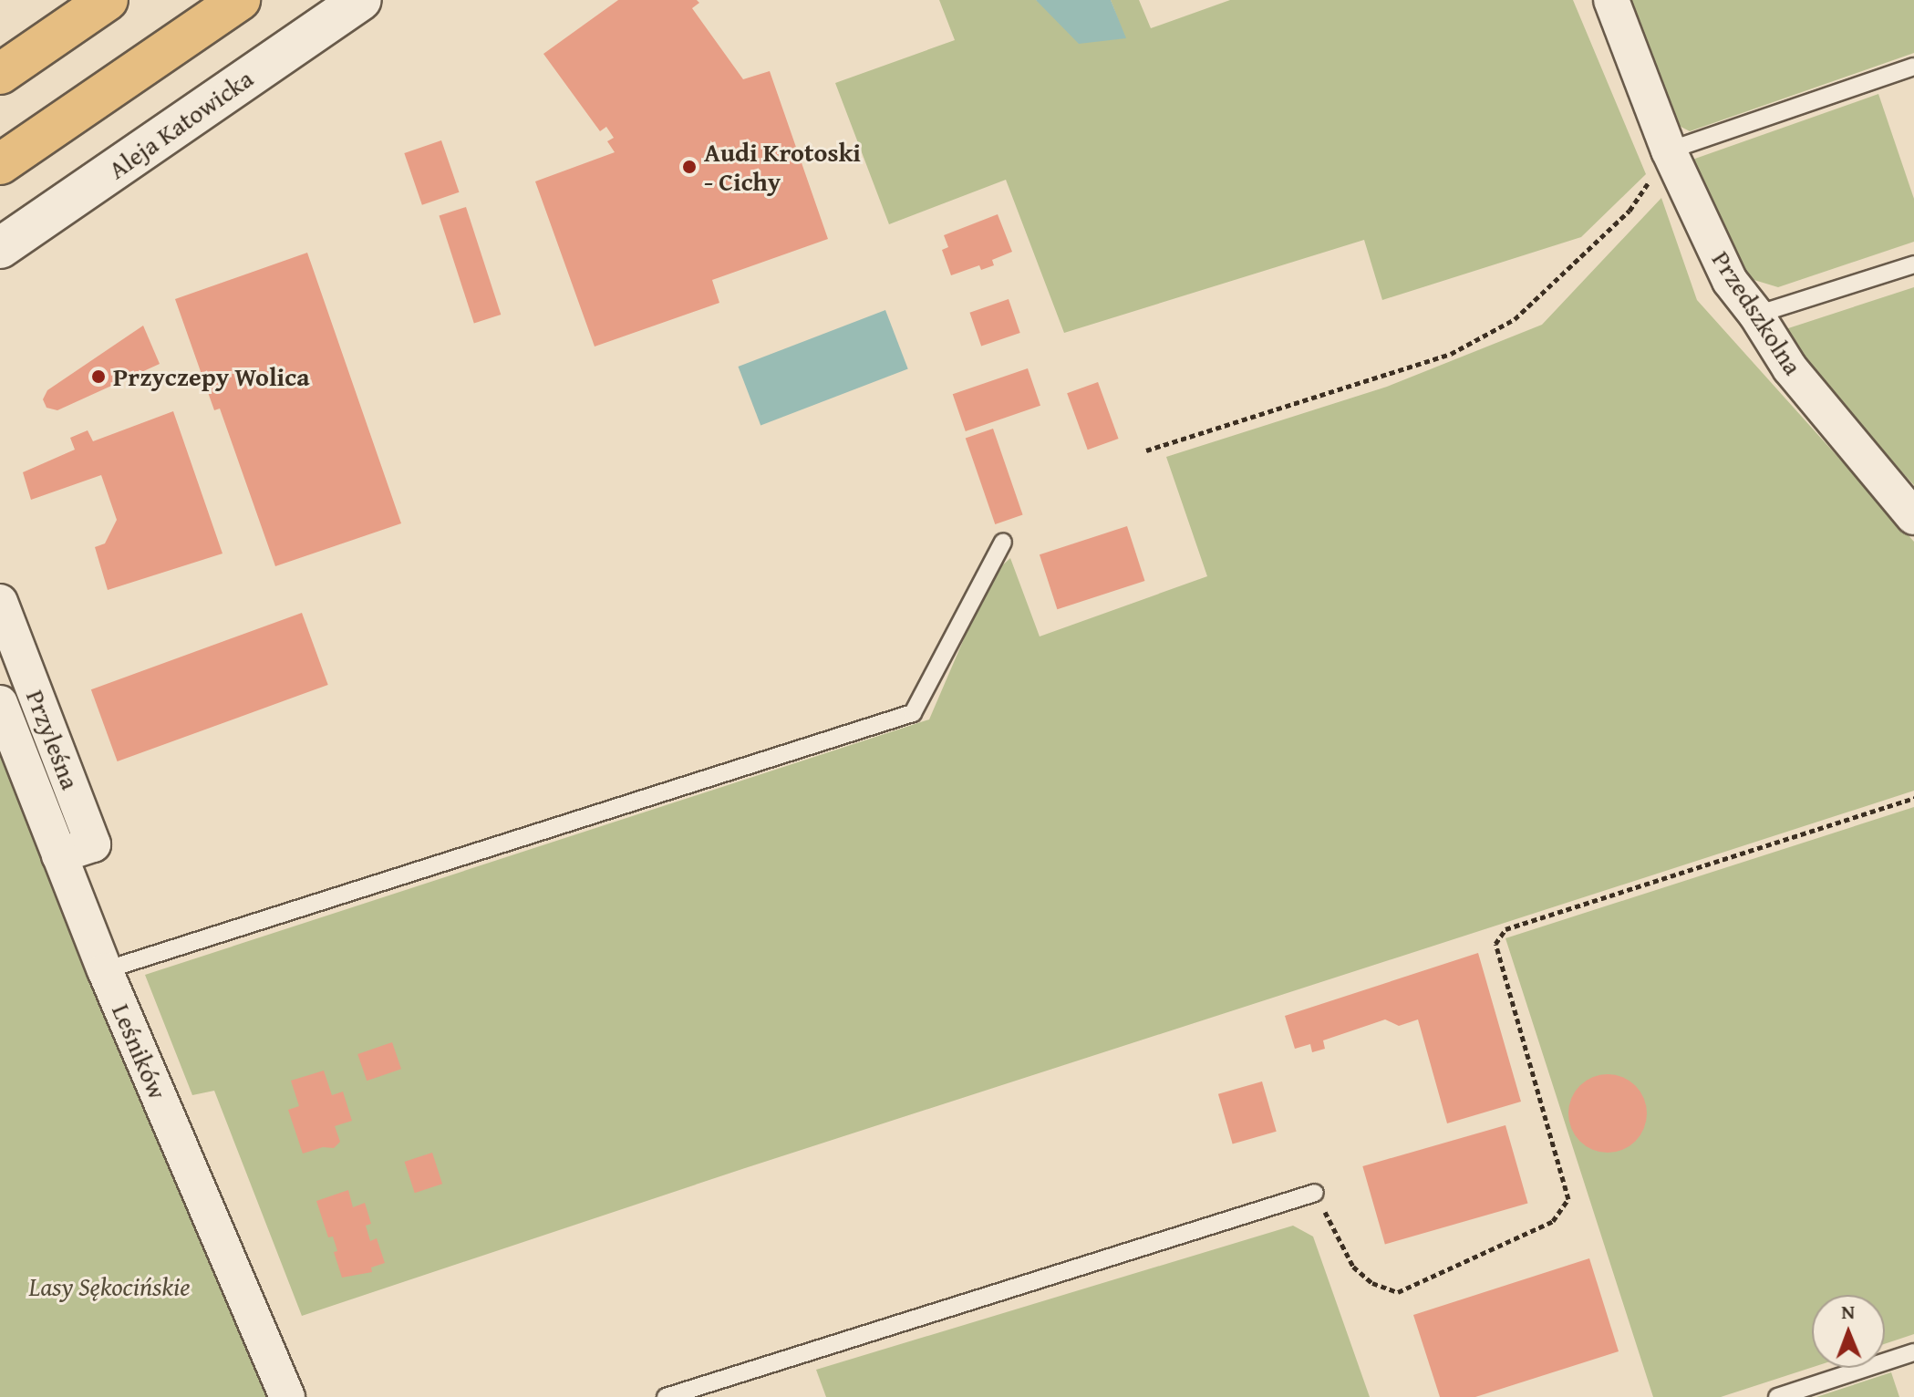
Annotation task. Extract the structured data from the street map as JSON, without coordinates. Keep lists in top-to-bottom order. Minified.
{"streets":{"street":["Aleja Katowicka","Przedszkolna","Przyleśna","Leśników"]},"crossings":[["Przyleśna","Leśników"]],"parks":["Lasy Sękocińskie"],"places":["Audi Krotoski - Cichy","Przyczepy Wolica"],"north":"top"}
